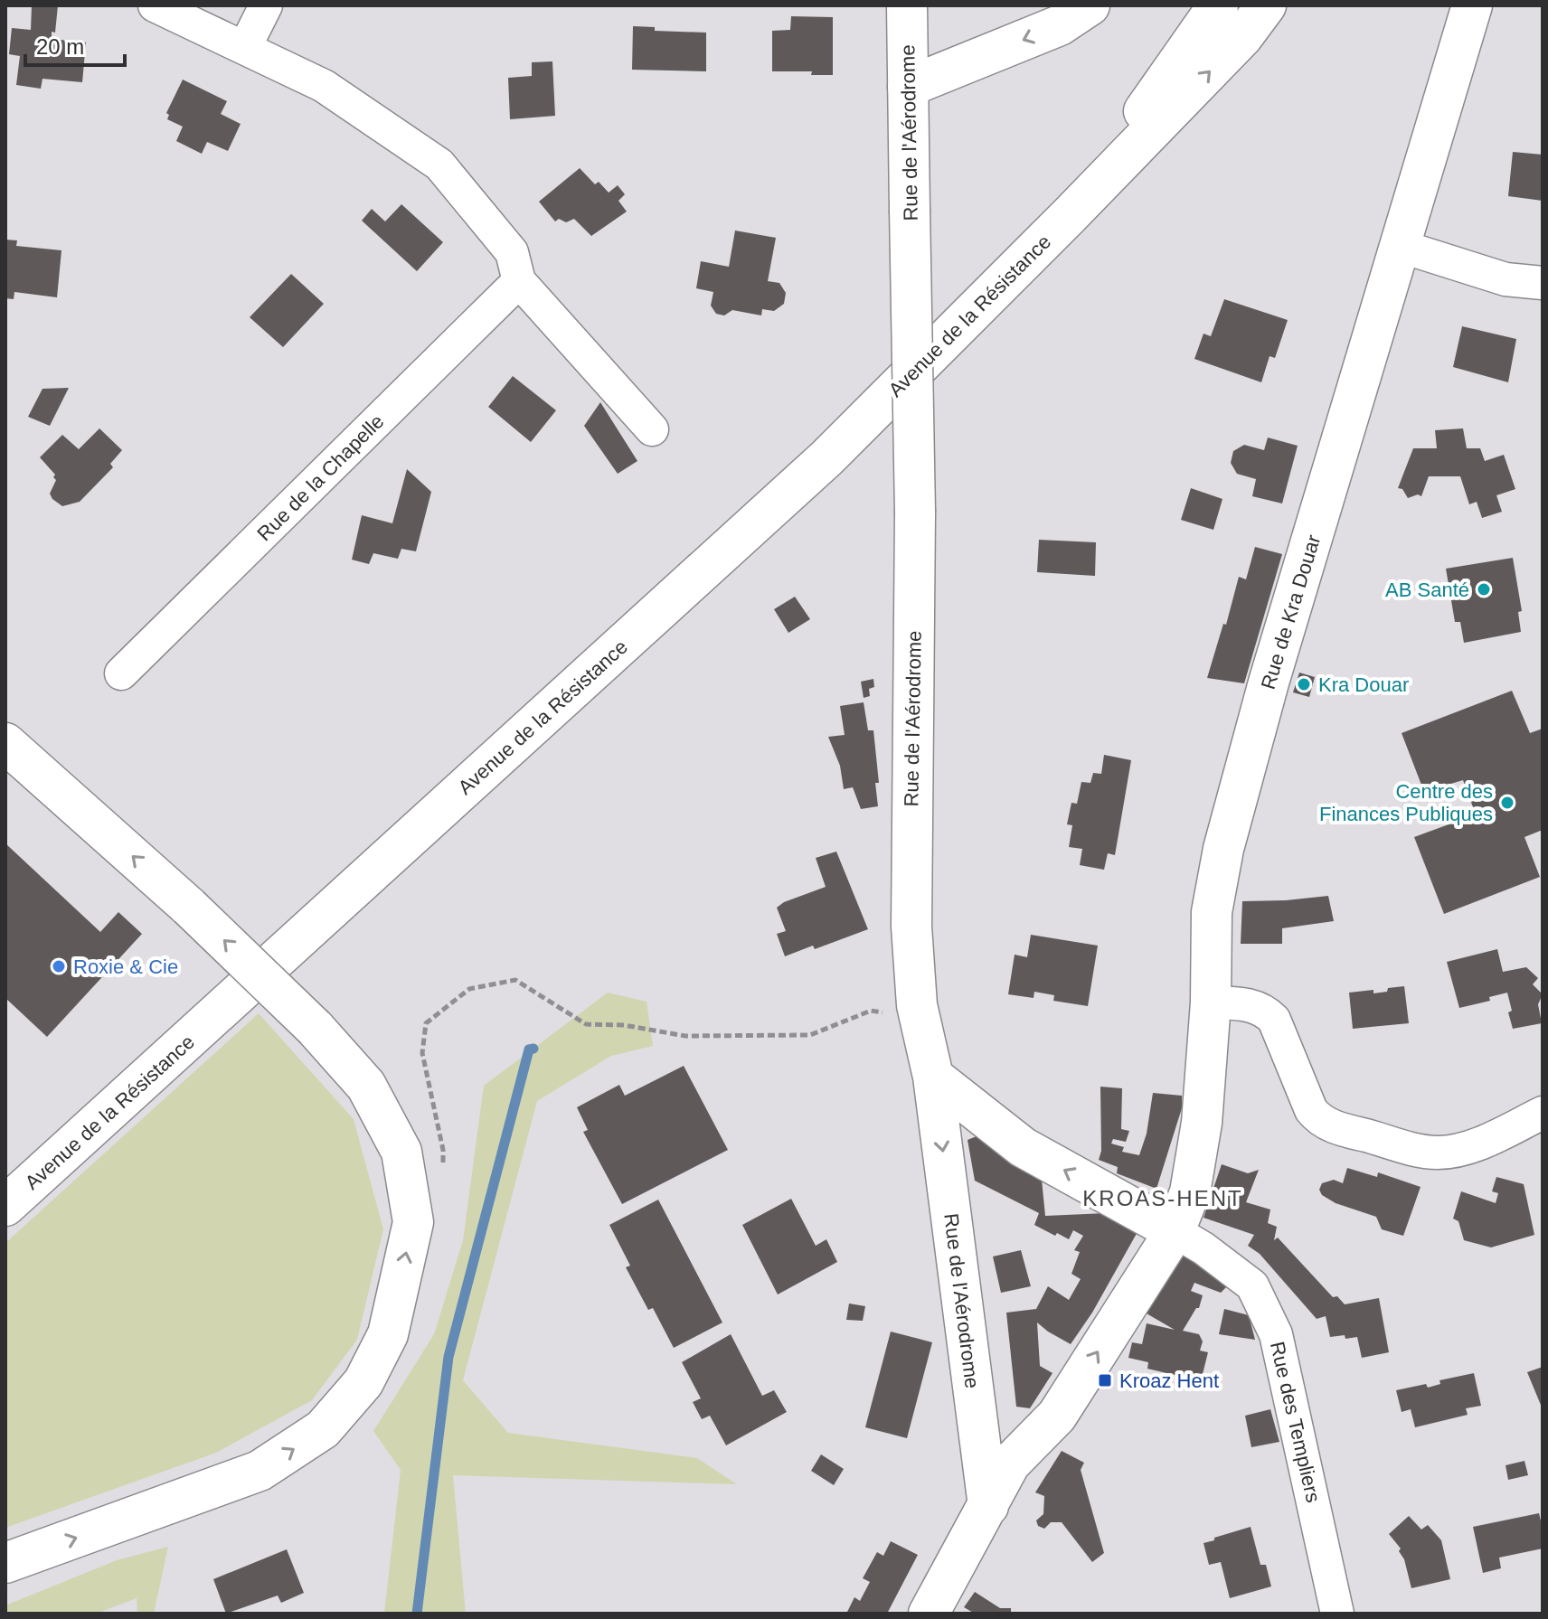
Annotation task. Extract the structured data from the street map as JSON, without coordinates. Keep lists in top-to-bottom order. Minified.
{"streets":{"main road":["Rue de l'Aérodrome","Avenue de la Résistance","Rue de Kra Douar"],"street":["Rue de la Chapelle","Rue des Templiers"]},"crossings":[["Rue de l'Aérodrome","Rue de Kra Douar"],["Rue de Kra Douar","Rue des Templiers"]],"districts":["KROAS-HENT"],"places":{"other":["AB Santé","Kra Douar","Centre des Finances Publiques","Roxie & Cie"],"transit":["Kroaz Hent"]},"scale_bar":"20 m"}
